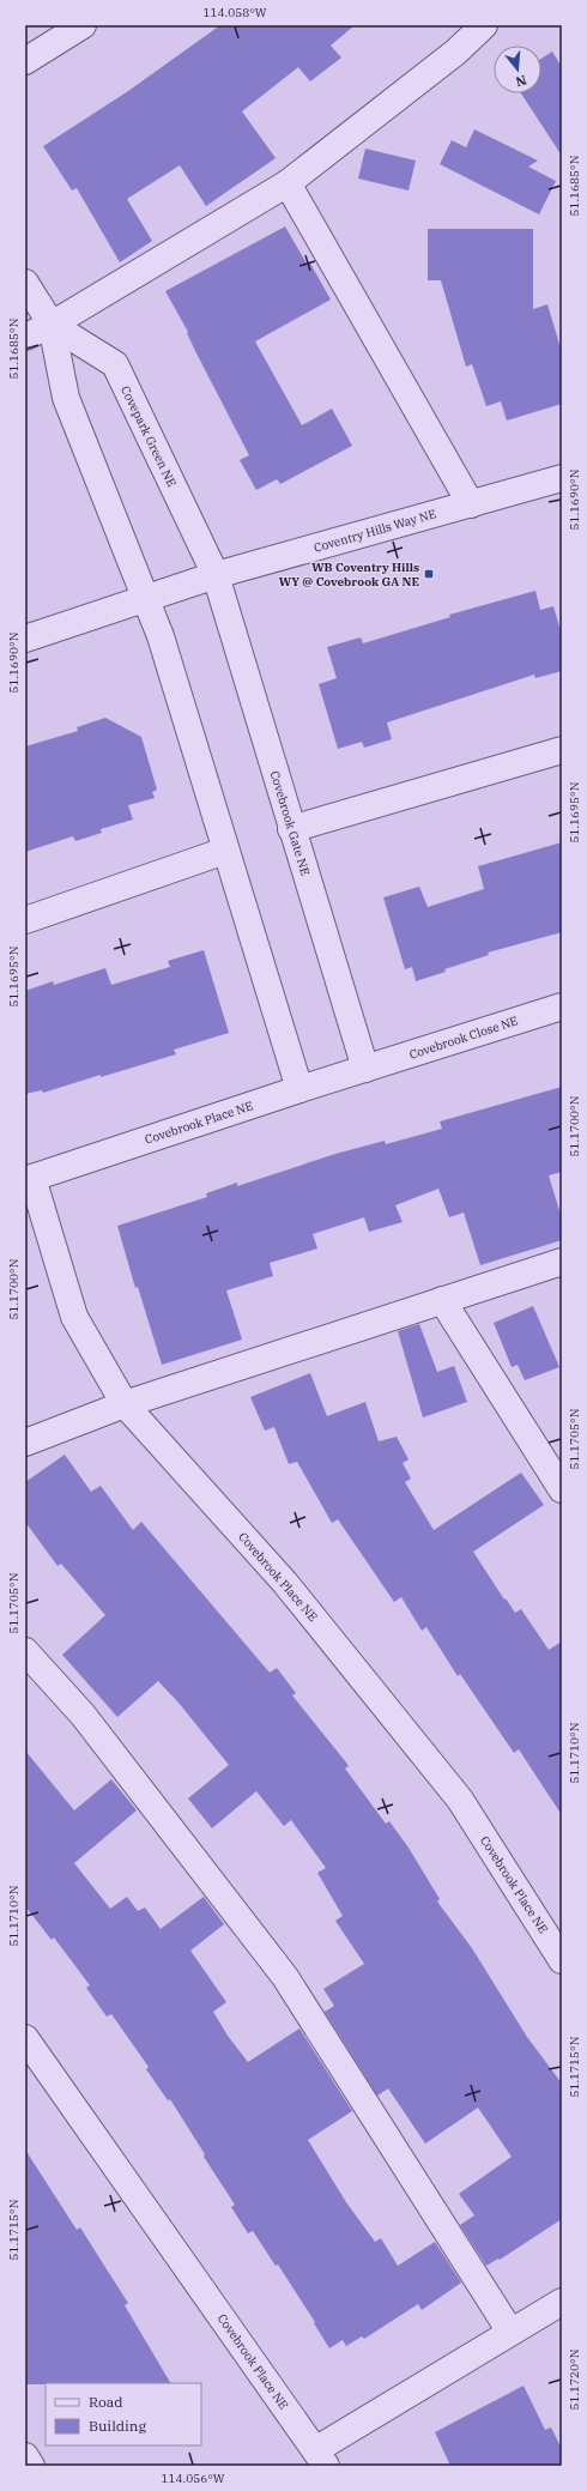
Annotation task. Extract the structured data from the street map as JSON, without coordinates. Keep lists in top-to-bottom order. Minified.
{"streets":{"street":["Covepark Green NE","Coventry Hills Way NE","Covebrook Gate NE","Covebrook Close NE","Covebrook Place NE"]},"crossings":[["Covepark Green NE","Coventry Hills Way NE"],["Covepark Green NE","Covebrook Gate NE"],["Coventry Hills Way NE","Covebrook Gate NE"],["Covebrook Gate NE","Covebrook Close NE"],["Covebrook Gate NE","Covebrook Place NE"],["Covebrook Close NE","Covebrook Place NE"]],"places":{"transit":["WB Coventry Hills WY @ Covebrook GA NE"]},"legend":["Road","Building"],"north":"bottom","coordinates":["114.058°W","51.1685°N","51.1690°N","51.1695°N","51.1700°N","51.1705°N","51.1710°N","51.1715°N","51.1720°N","114.056°W"]}
